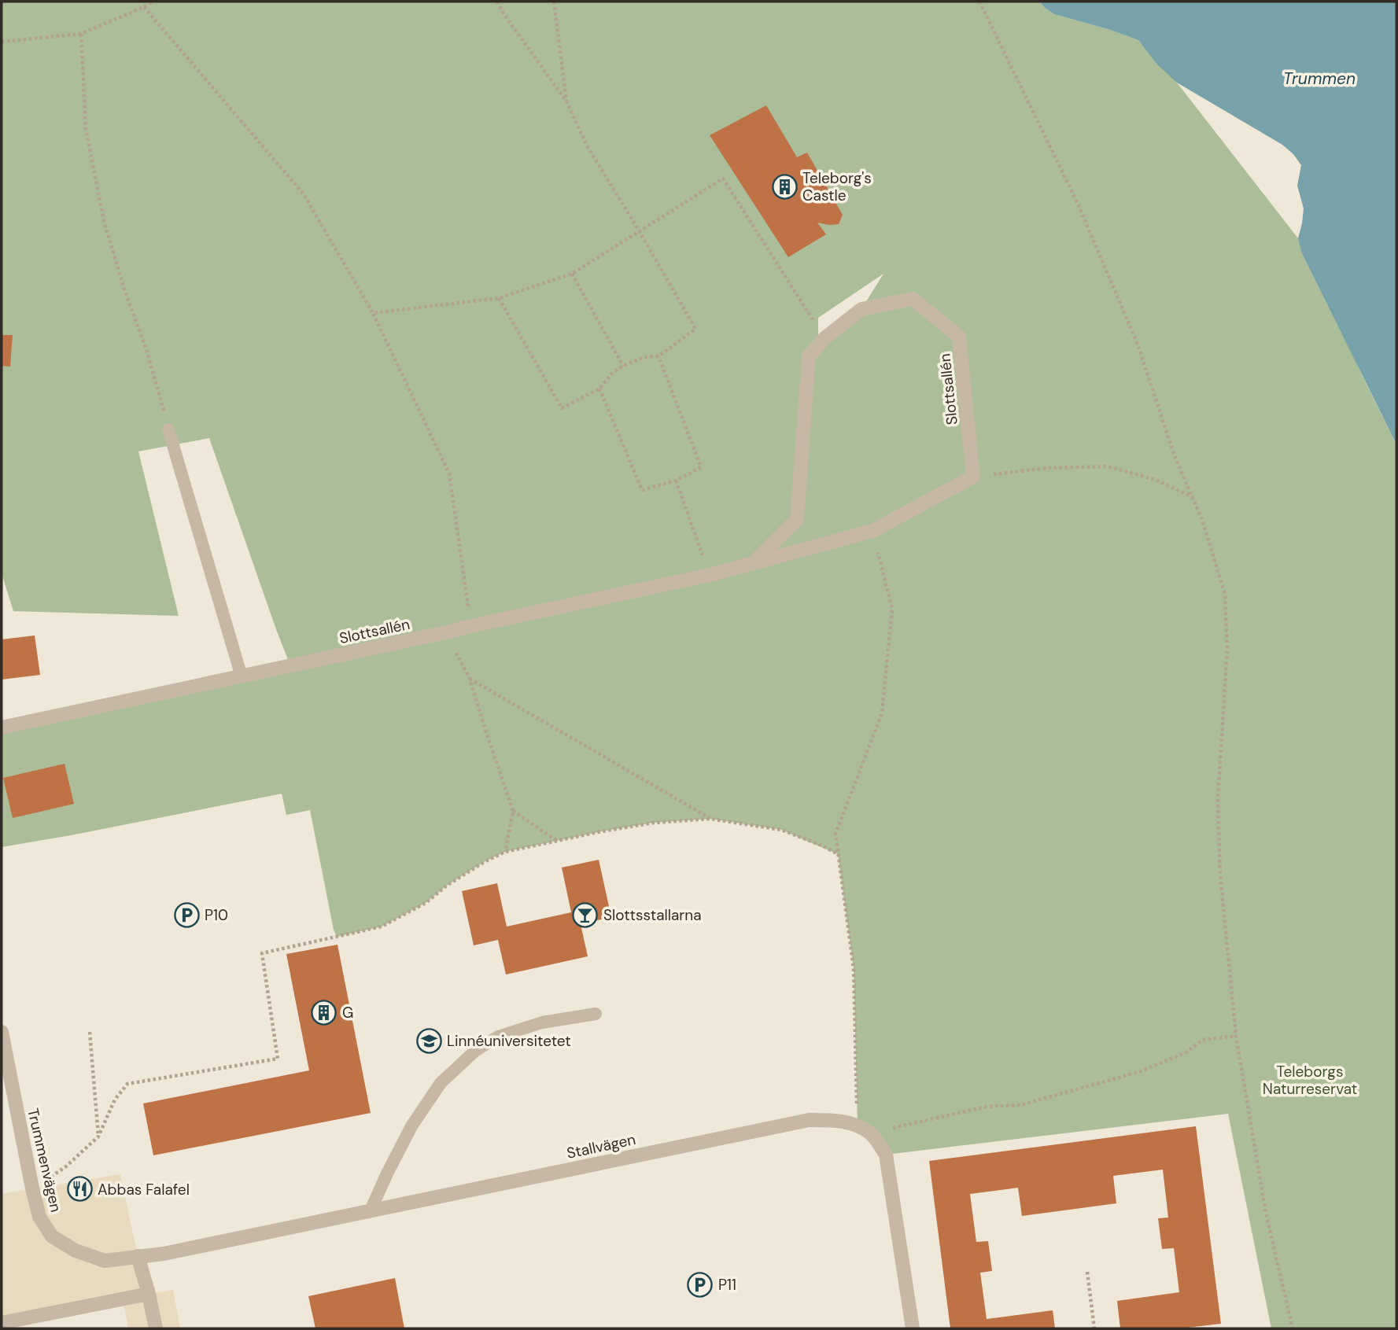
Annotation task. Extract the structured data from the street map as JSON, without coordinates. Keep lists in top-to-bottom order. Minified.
{"streets":{"street":["Slottsallén","Stallvägen","Trummenvägen"]},"crossings":[["Stallvägen","Trummenvägen"]],"water":["Trummen"],"parks":["Teleborgs Naturreservat"],"places":{"building":["Teleborg's Castle","G"],"parking":["P10","P11"],"bar":["Slottsstallarna"],"school or university":["Linnéuniversitetet"],"restaurant":["Abbas Falafel"]}}
